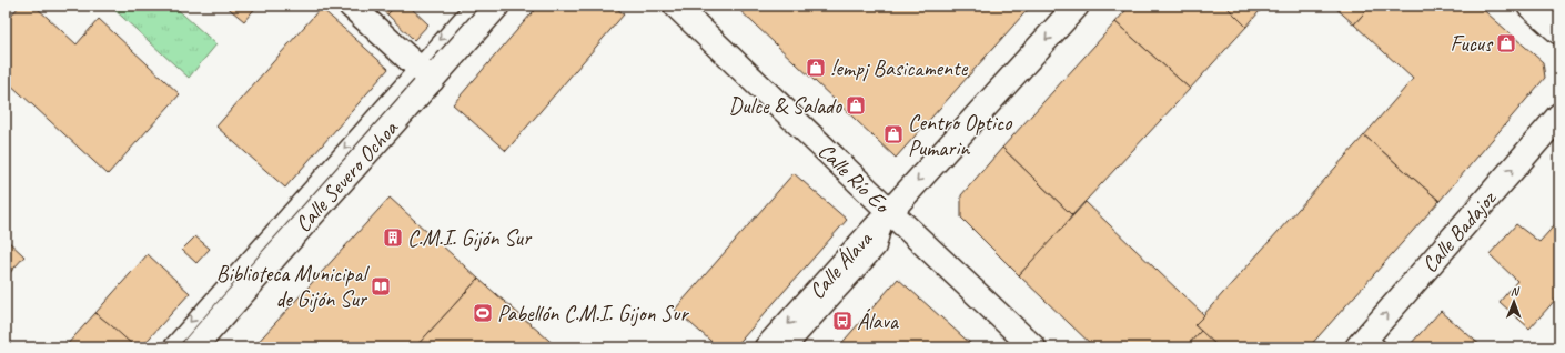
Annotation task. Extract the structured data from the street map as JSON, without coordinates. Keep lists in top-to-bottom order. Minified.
{"streets":{"street":["Calle Severo Ochoa","Calle Río Eo","Calle Badajoz","Calle Álava"]},"crossings":[["Calle Río Eo","Calle Álava"]],"one_way":["Calle Badajoz","Calle Álava"],"places":{"shop":["Fucus","!emp¡ Basicamente","Dulce & Salado","Centro Optico Pumarin"],"building":["C.M.I. Gijón Sur"],"library":["Biblioteca Municipal de Gijón Sur"],"sports":["Pabellón C.M.I. Gijon Sur"],"bus stop":["Álava"]},"north":"top"}
